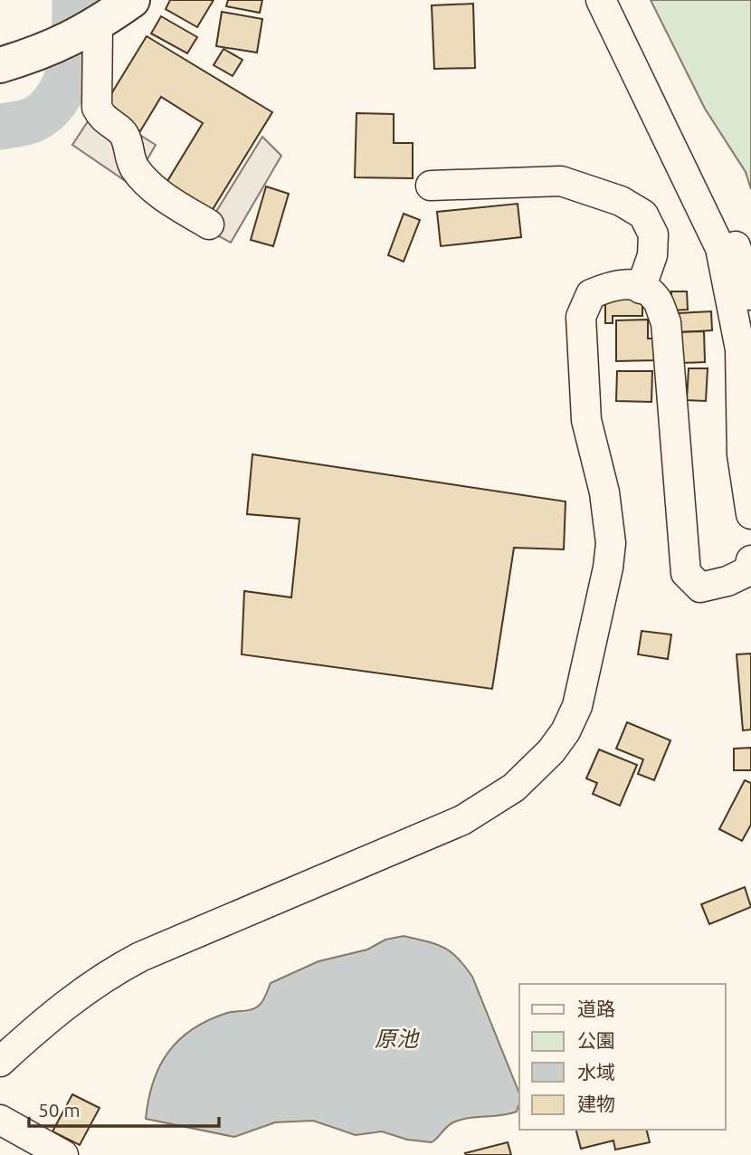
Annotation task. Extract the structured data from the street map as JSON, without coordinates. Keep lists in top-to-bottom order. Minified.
{"water":["原池"],"legend":["道路","公園","水域","建物"],"scale_bar":"50 m"}
